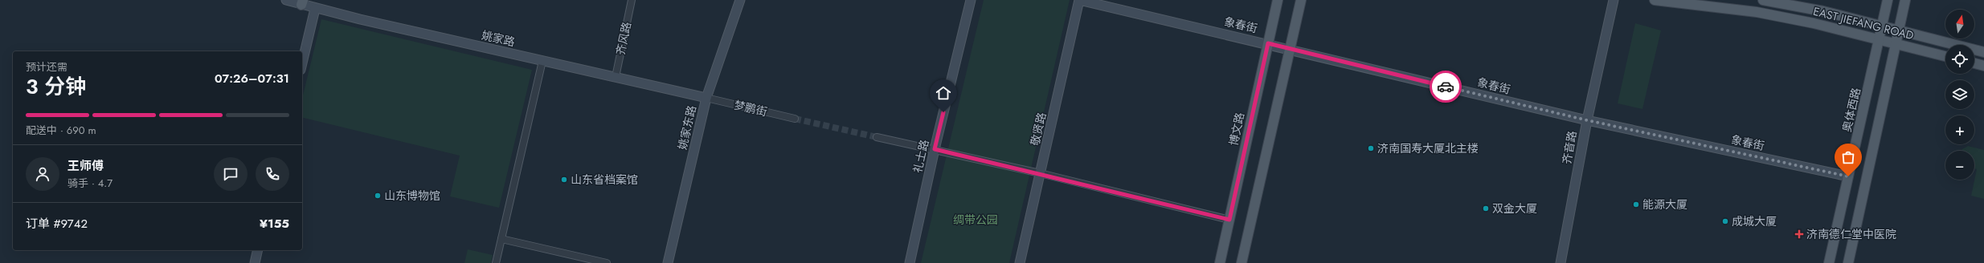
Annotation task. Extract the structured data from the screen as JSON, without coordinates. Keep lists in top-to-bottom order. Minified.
{"streets":{"main road":["EAST JIEFANG ROAD","奥体西路","博文路"],"street":["象春街","姚家路","齐风路","梦鹏街","姚家东路","敬贤路","齐音路","礼士路"]},"crossings":[["EAST JIEFANG ROAD","奥体西路"],["象春街","奥体西路"],["象春街","敬贤路"],["象春街","博文路"],["象春街","齐音路"],["姚家路","齐风路"],["姚家路","梦鹏街"],["姚家路","姚家东路"],["梦鹏街","姚家东路"]],"parks":["绸带公园"],"places":{"other":["济南国寿大厦北主楼","山东省档案馆","山东博物馆","能源大厦","双金大厦","成城大厦"],"health":["济南德仁堂中医院"]},"north":"top","page":{"map_buttons":["+","−"],"heading":["3 分钟","预计还需","07:26–07:31"],"panel":["王师傅","骑手 · 4.7","订单 #9742","¥155"],"bar":"配送中 · 690 m"}}
